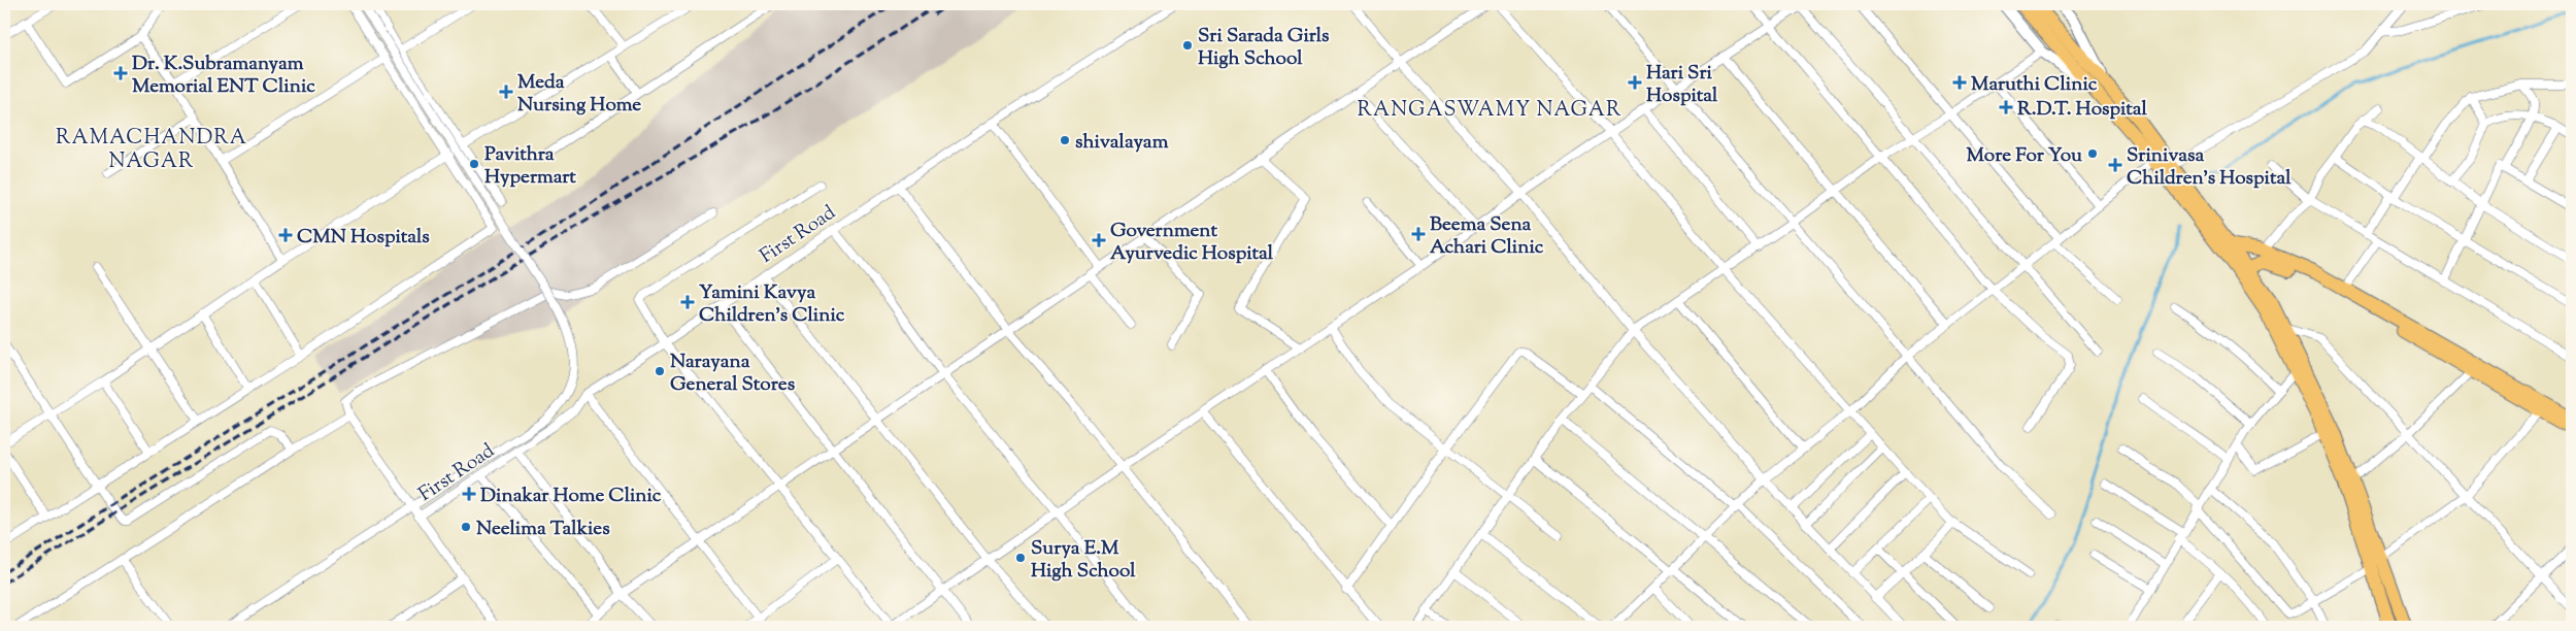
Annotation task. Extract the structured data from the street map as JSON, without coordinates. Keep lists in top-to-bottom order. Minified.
{"streets":{"street":["First Road"]},"districts":["RANGASWAMY NAGAR","RAMACHANDRA NAGAR"],"places":{"other":["Sri Sarada Girls High School","shivalayam","More For You","Pavithra Hypermart","Narayana General Stores","Neelima Talkies","Surya E.M High School"],"health":["Dr. K.Subramanyam Memorial ENT Clinic","Hari Sri Hospital","Maruthi Clinic","Meda Nursing Home","R.D.T. Hospital","Srinivasa Children's Hospital","Beema Sena Achari Clinic","CMN Hospitals","Government Ayurvedic Hospital","Yamini Kavya Children's Clinic","Dinakar Home Clinic"]}}
